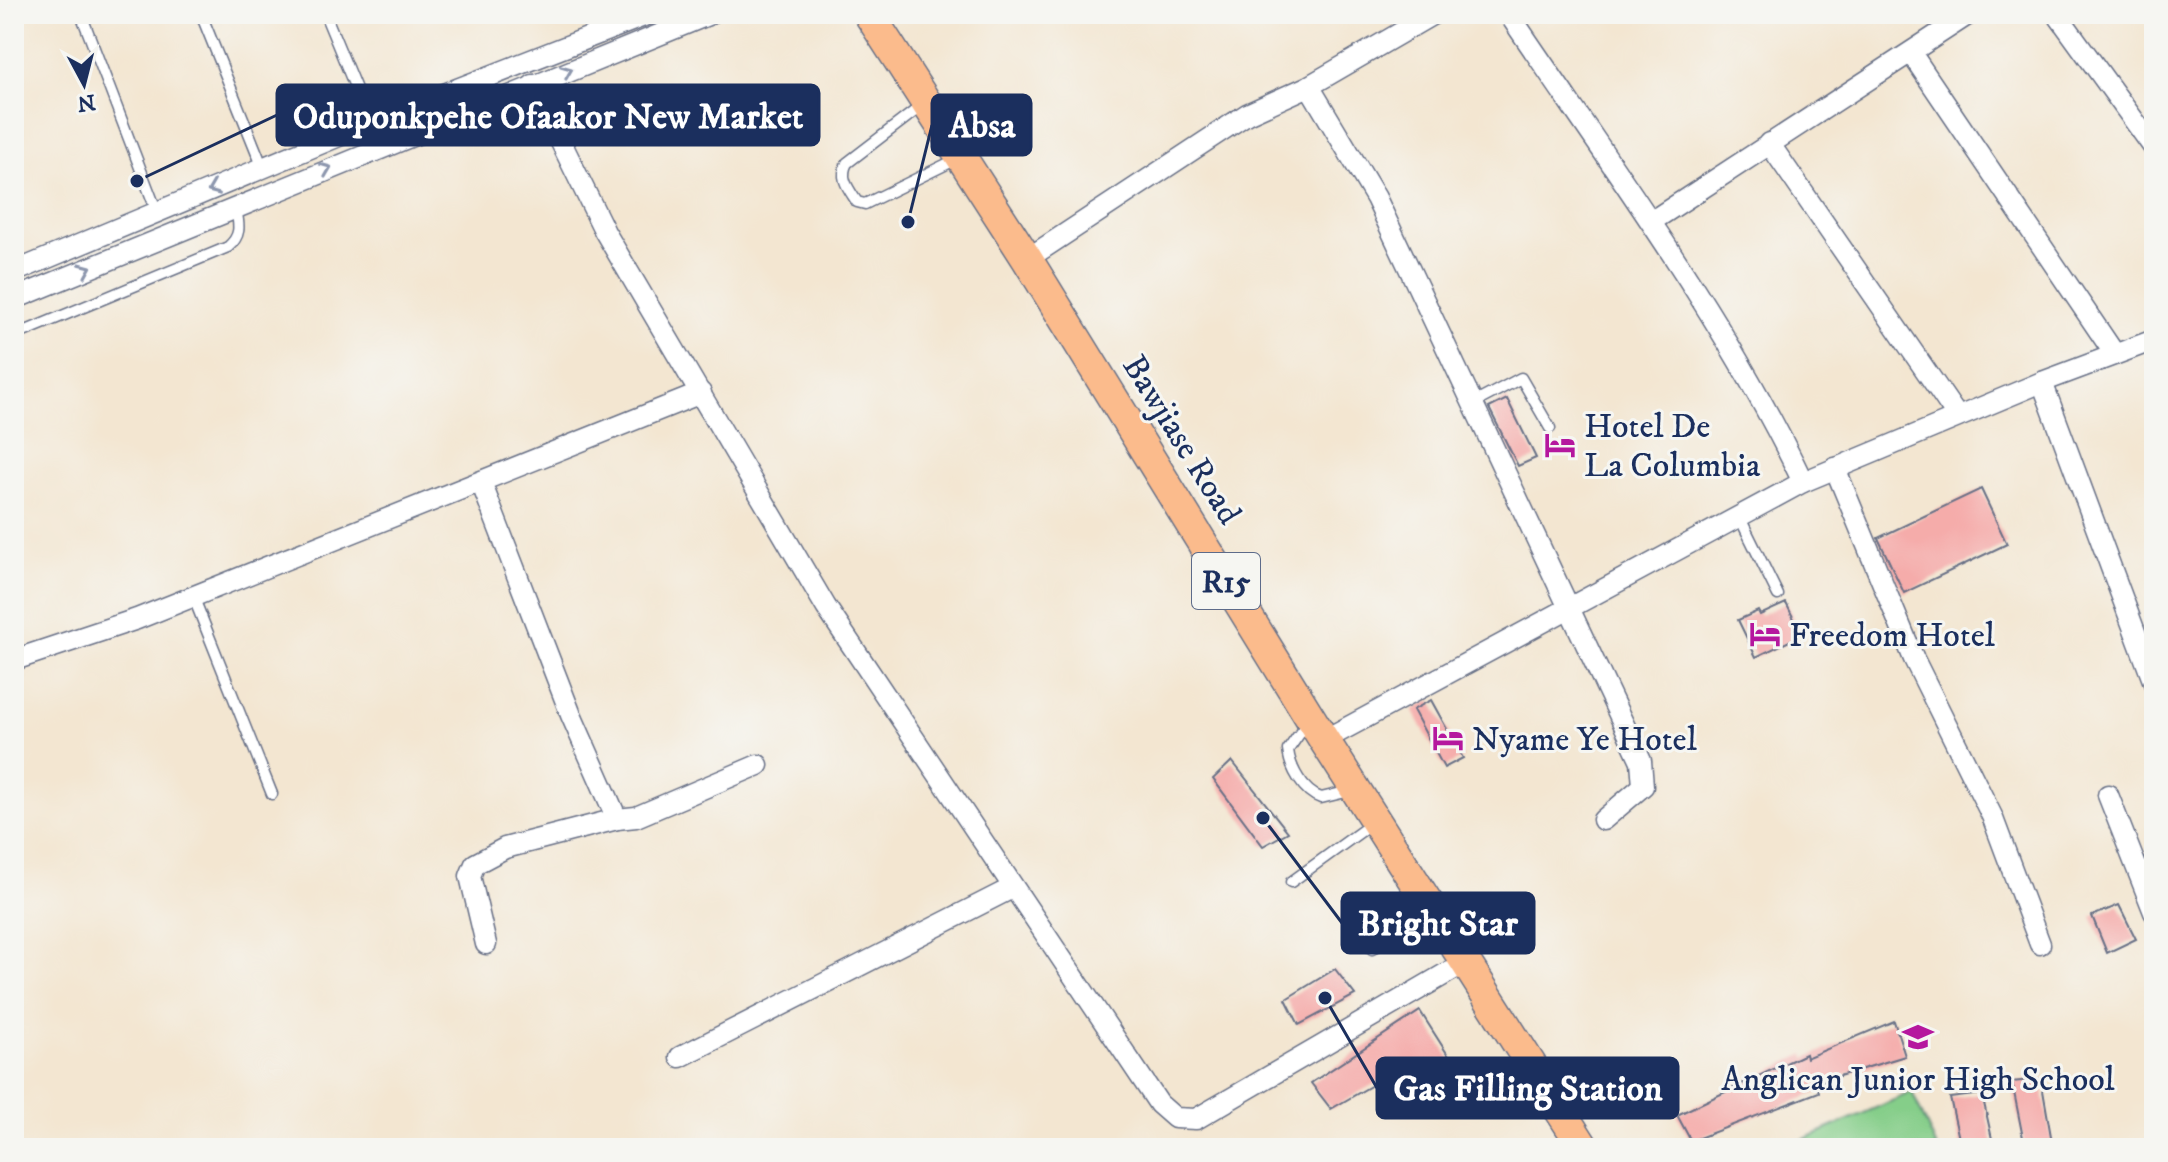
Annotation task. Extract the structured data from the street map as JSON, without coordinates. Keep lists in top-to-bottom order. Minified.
{"streets":{"main road":["Bawjiase Road","R15"]},"places":{"other":["Oduponkpehe Ofaakor New Market","Absa","Bright Star","Gas Filling Station"],"hotel":["Hotel De La Columbia","Freedom Hotel","Nyame Ye Hotel"],"school or university":["Anglican Junior High School"]},"north":"bottom"}
